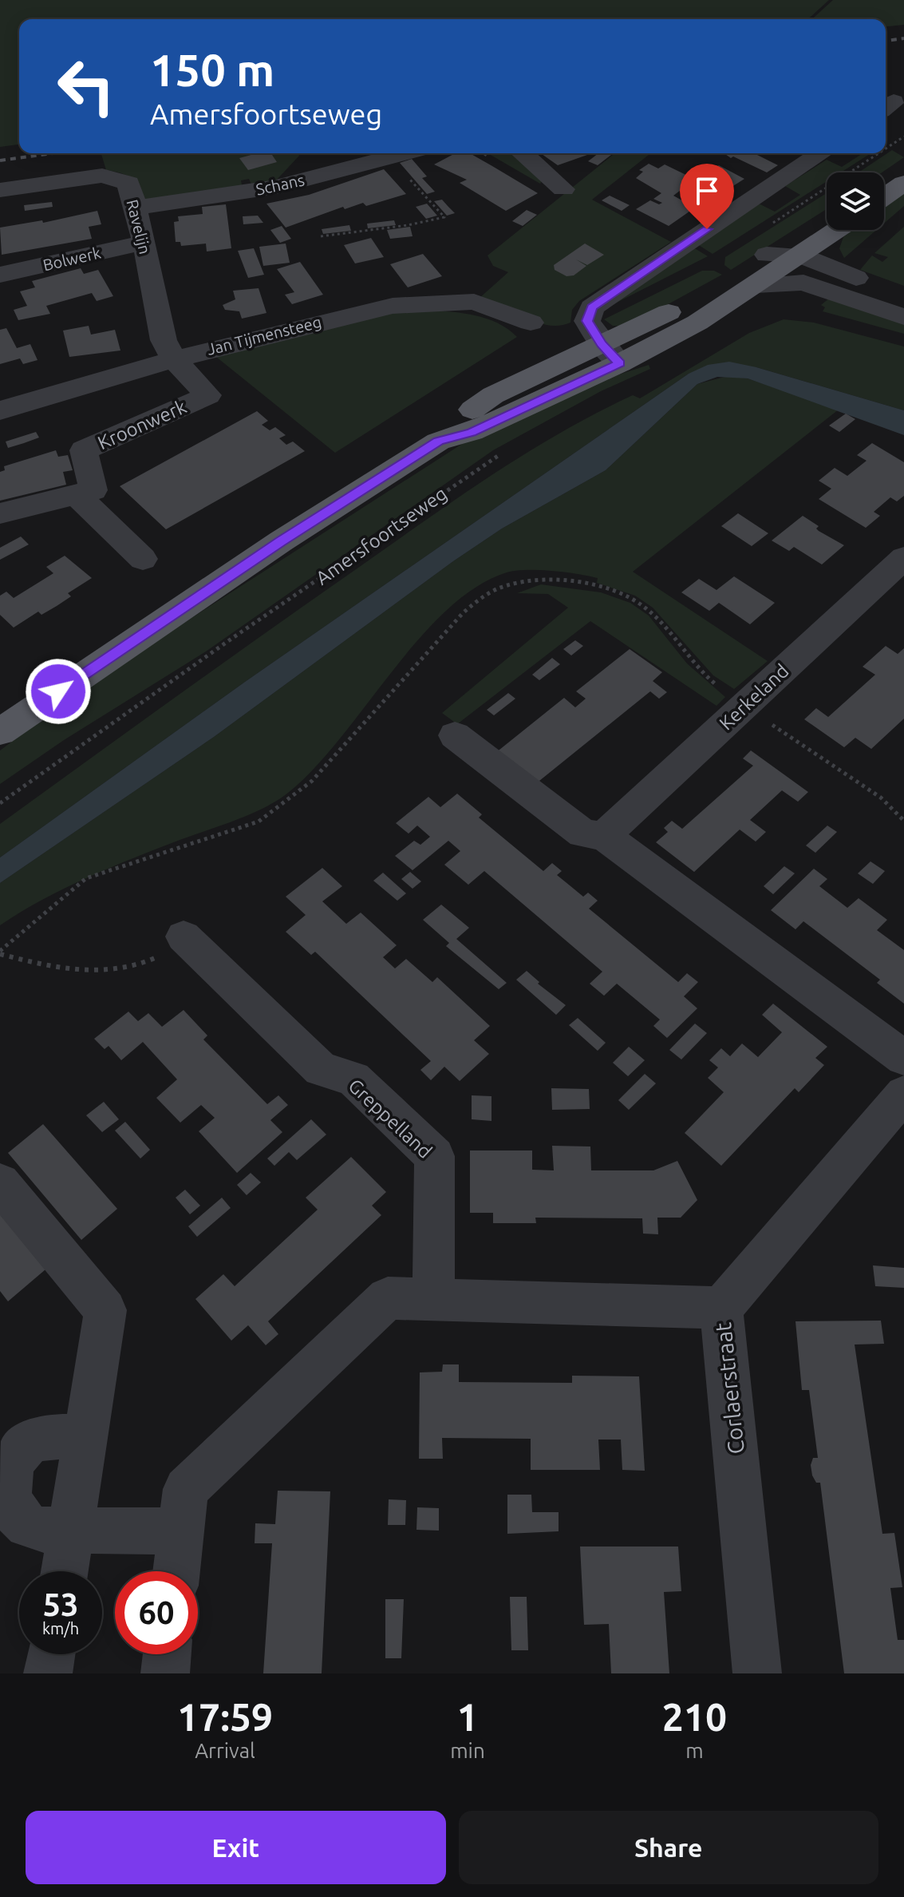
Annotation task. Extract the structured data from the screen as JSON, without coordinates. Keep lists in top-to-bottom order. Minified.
{"streets":{"street":["Schans","Ravelijn","Bolwerk","Jan Tijmensteeg","Kroonwerk","Kerkeland","Greppelland","Corlaerstraat"],"path":["Amersfoortseweg"]},"crossings":[["Schans","Ravelijn"],["Ravelijn","Bolwerk"],["Ravelijn","Jan Tijmensteeg"],["Ravelijn","Kroonwerk"],["Jan Tijmensteeg","Kroonwerk"]],"page":{"turn":["150 m","Amersfoortseweg"],"speed":"53 km/h","limit":"60","eta":["17:59","Arrival","1","min","210","m"],"buttons":["Exit","Share"]}}
